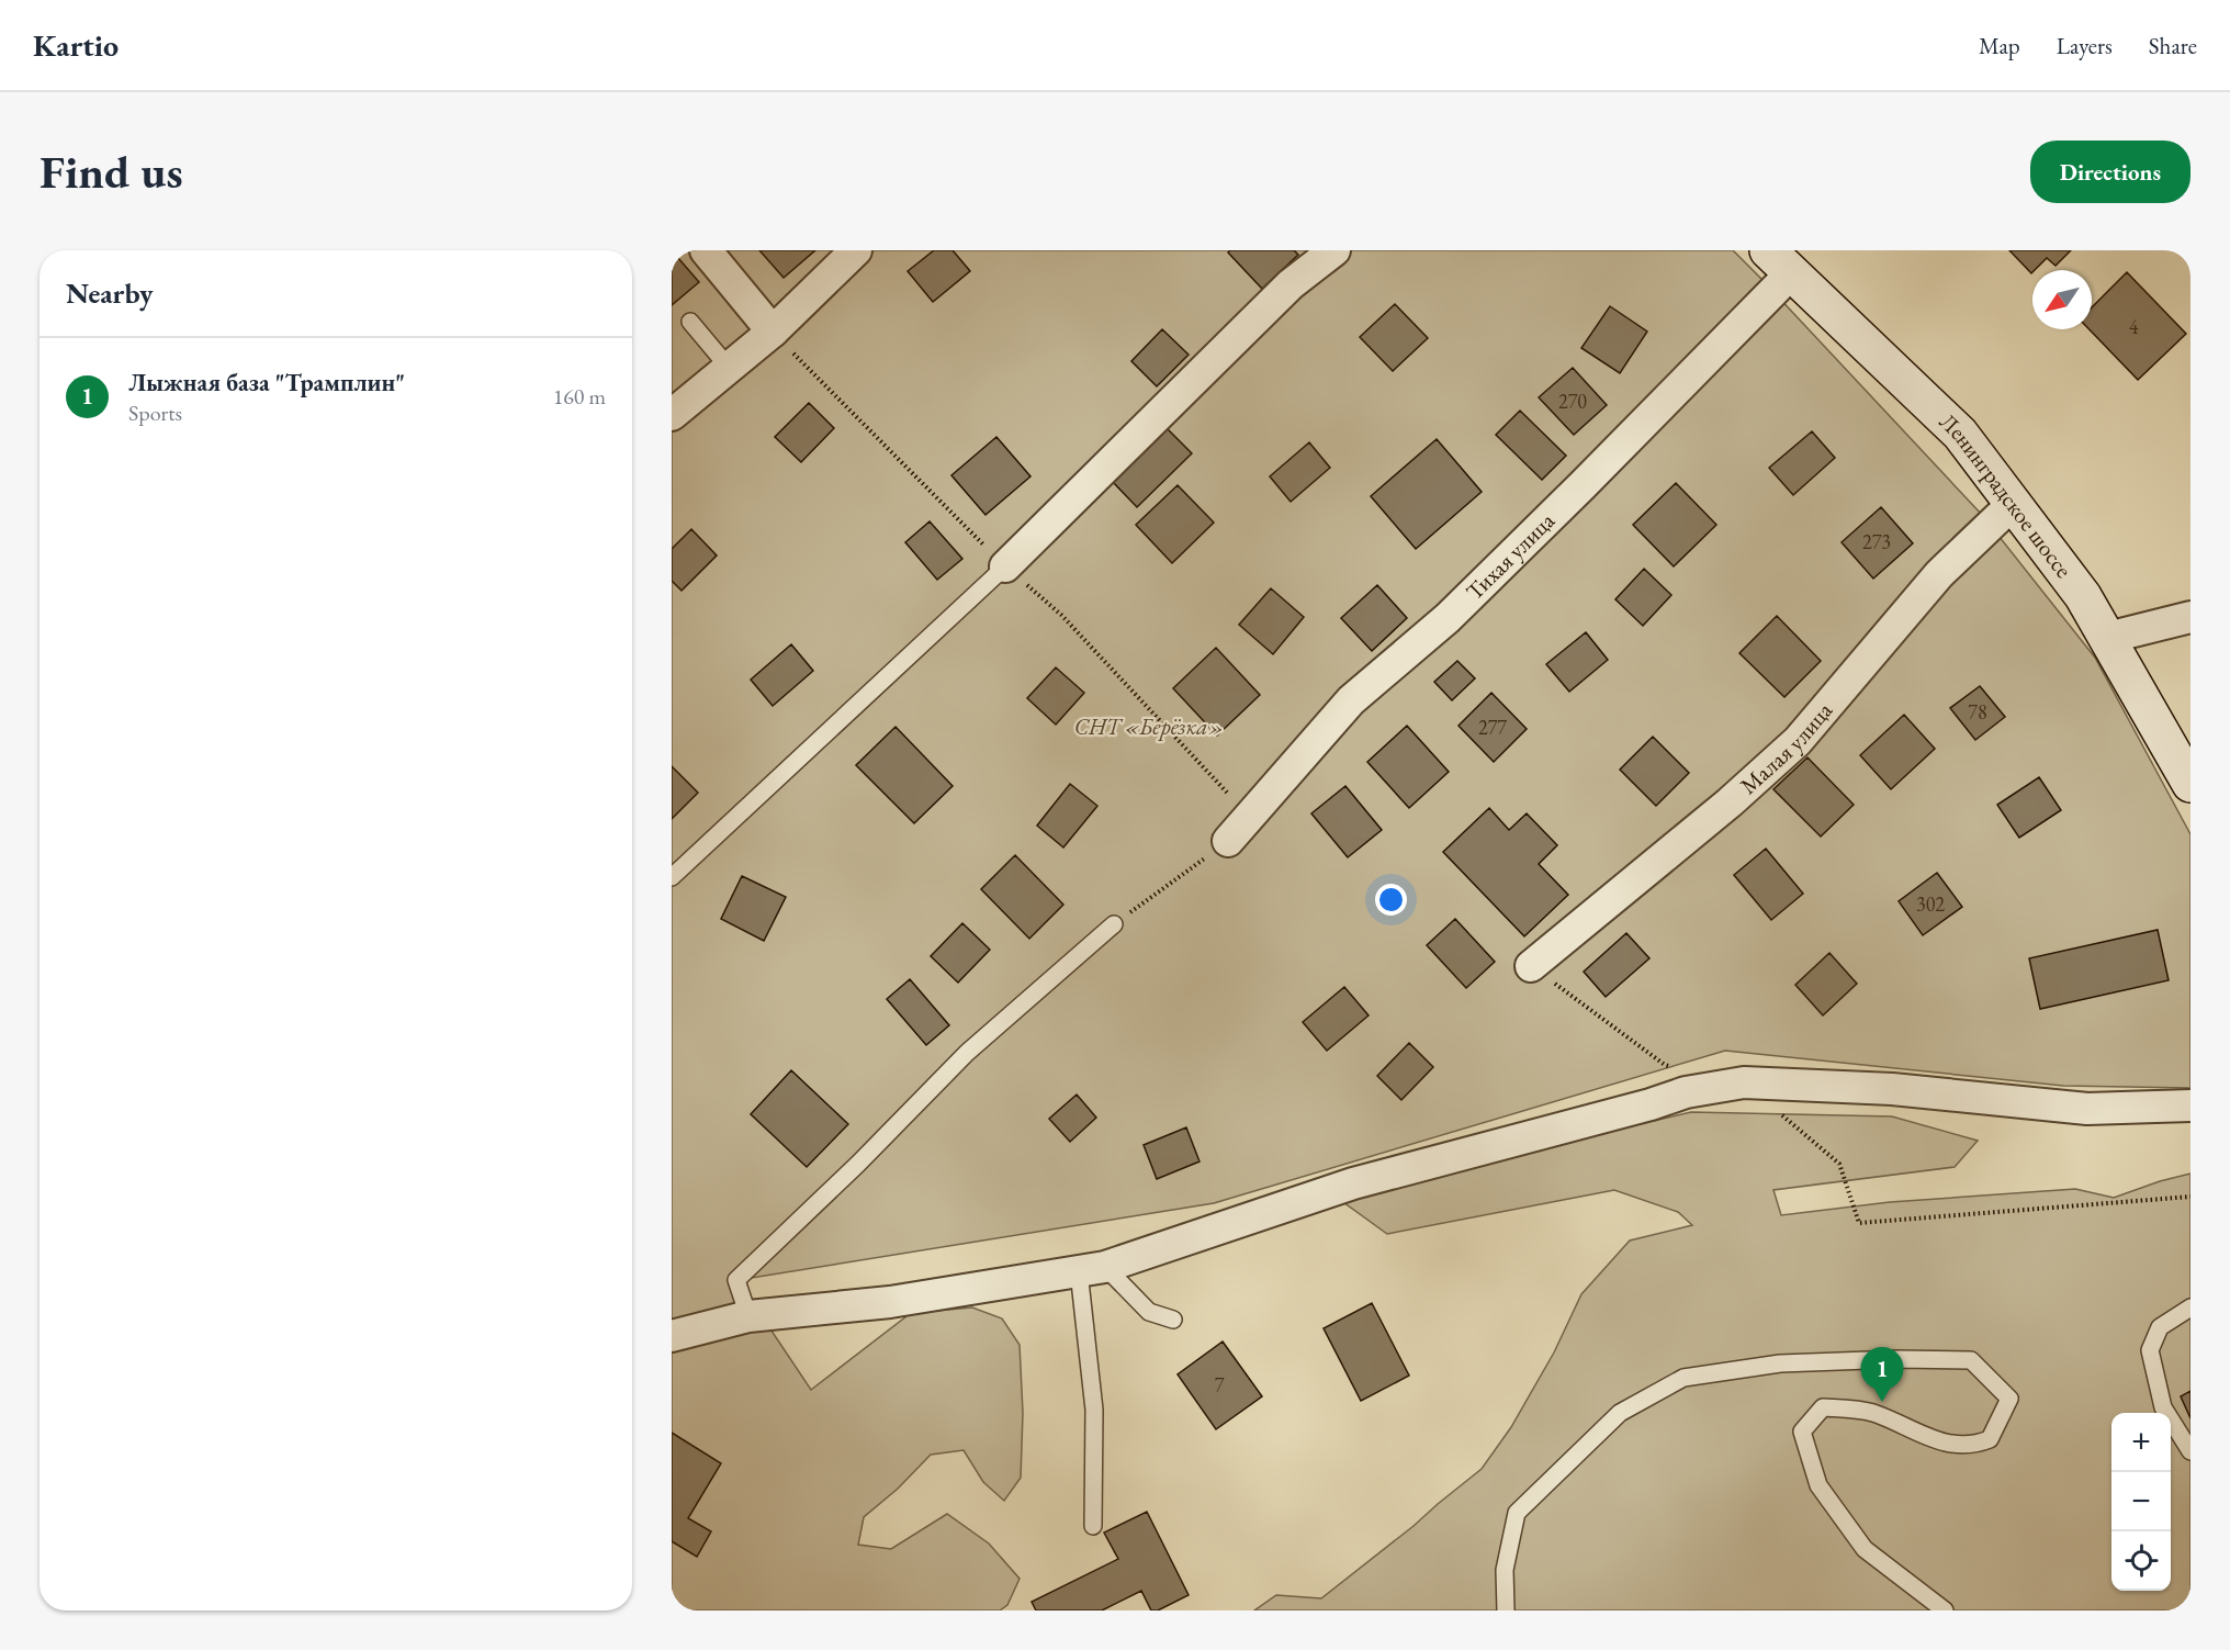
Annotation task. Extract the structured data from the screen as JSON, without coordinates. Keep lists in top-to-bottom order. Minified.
{"streets":{"main road":["Ленинградское шоссе"],"street":["Тихая улица","Малая улица"]},"crossings":[["Ленинградское шоссе","Тихая улица"],["Ленинградское шоссе","Малая улица"]],"parks":["СНТ «Берёзка»"],"house_numbers":["4","270","273","78","277","302","7"],"north":"bottom left","page":{"header":"Kartio","nav":["Map","Layers","Share"],"buttons":"Directions","title":"Find us","heading":"Nearby","list":[{"mark":"1","name":"Лыжная база \"Трамплин\"","note":"Sports","value":"160 m"}],"pins":"1","map_buttons":["+","−"]}}
